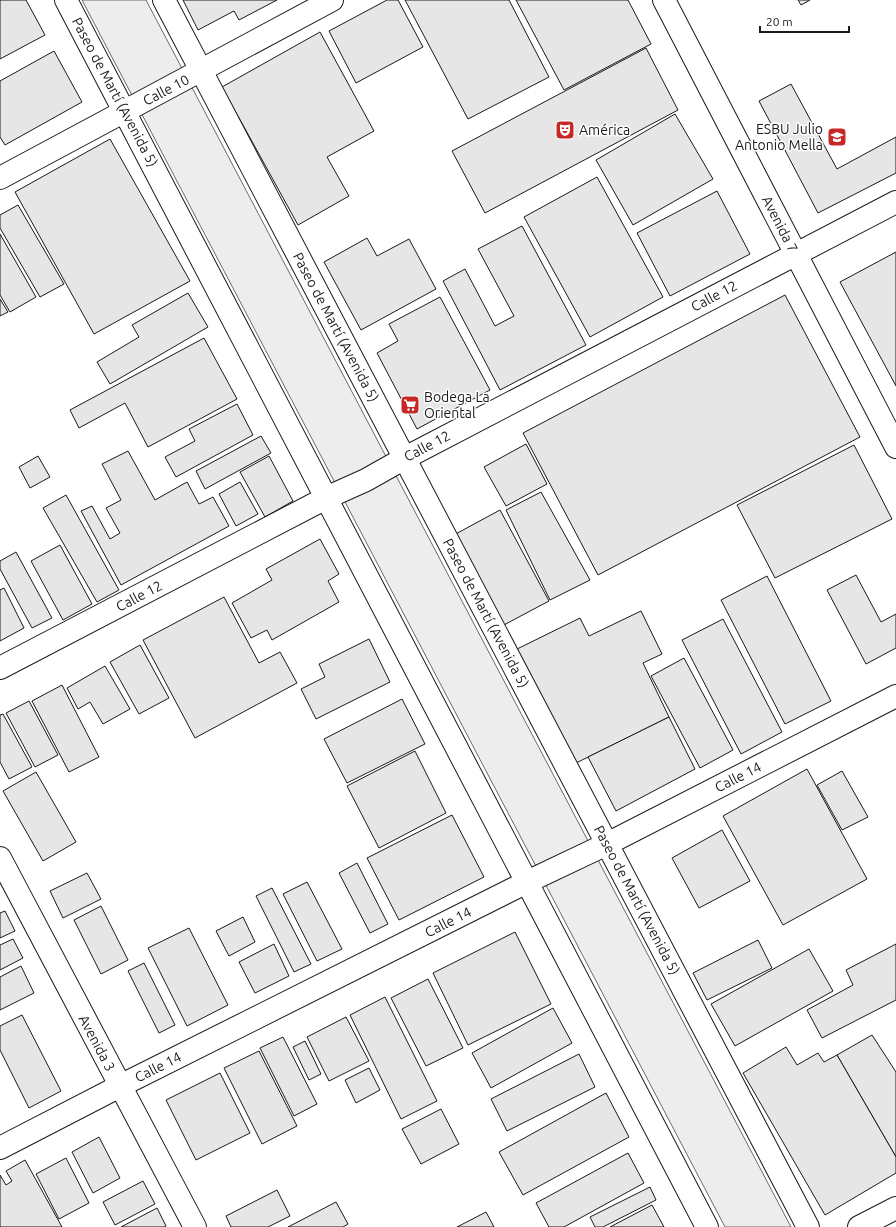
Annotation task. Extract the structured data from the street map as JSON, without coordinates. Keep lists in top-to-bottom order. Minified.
{"streets":{"street":["Calle 10","Paseo de Martí (Avenida 5)","Avenida 7","Calle 12","Calle 14","Avenida 3"]},"crossings":[["Calle 10","Paseo de Martí (Avenida 5)"],["Paseo de Martí (Avenida 5)","Calle 12"],["Paseo de Martí (Avenida 5)","Calle 14"],["Avenida 7","Calle 12"],["Calle 14","Avenida 3"]],"places":{"theatre":["América"],"school or university":["ESBU Julio Antonio Mella"],"supermarket":["Bodega La Oriental"]},"scale_bar":"20 m"}
